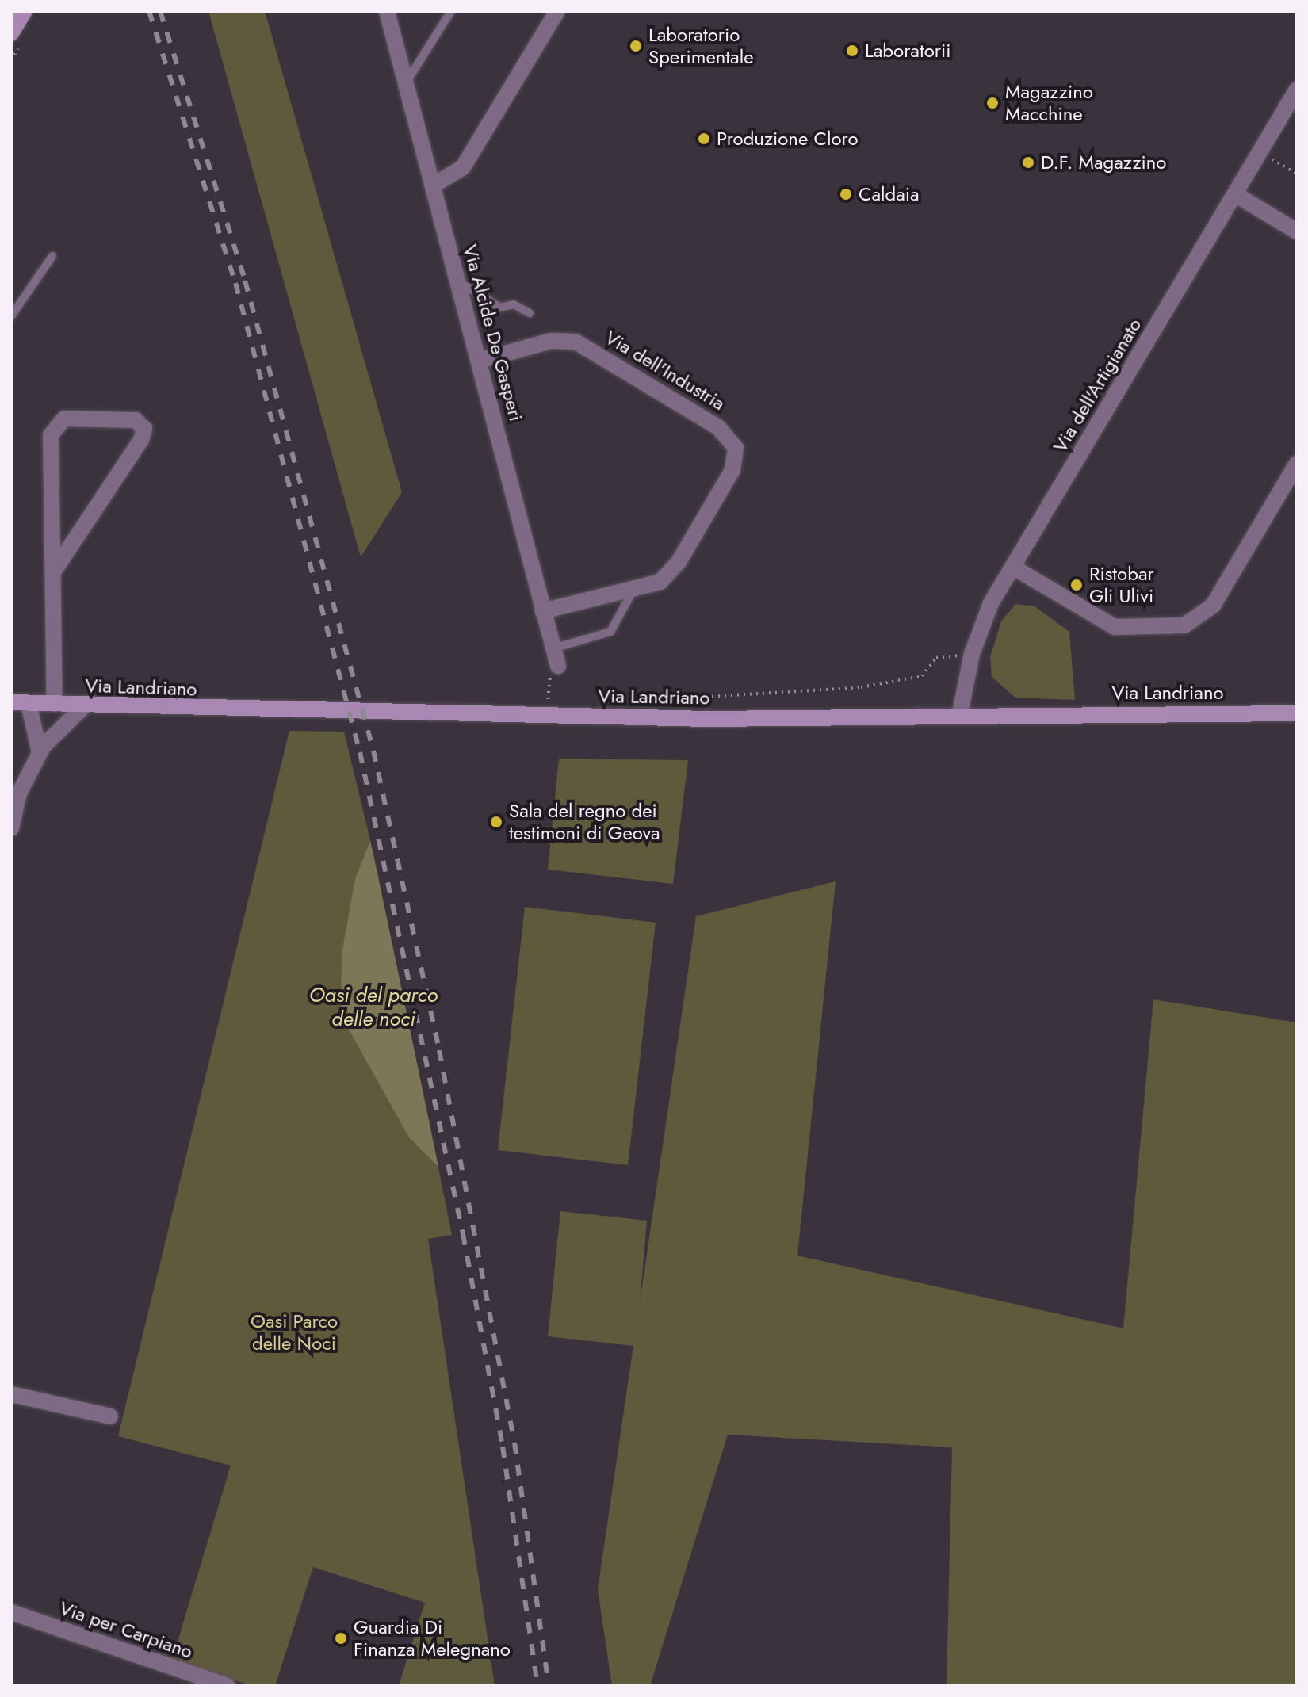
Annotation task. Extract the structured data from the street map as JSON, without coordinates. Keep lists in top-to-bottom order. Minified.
{"streets":{"street":["Via Alcide De Gasperi","Via dell'Industria","Via dell'Artigianato","Via Landriano","Via per Carpiano"]},"crossings":[["Via Alcide De Gasperi","Via dell'Industria"],["Via dell'Artigianato","Via Landriano"]],"water":["Oasi del parco delle noci"],"parks":["Oasi Parco delle Noci"],"places":["Laboratorio Sperimentale","Laboratorii","Magazzino Macchine","Produzione Cloro","D.F. Magazzino","Caldaia","Ristobar Gli Ulivi","Sala del regno dei testimoni di Geova","Guardia Di Finanza Melegnano"]}
